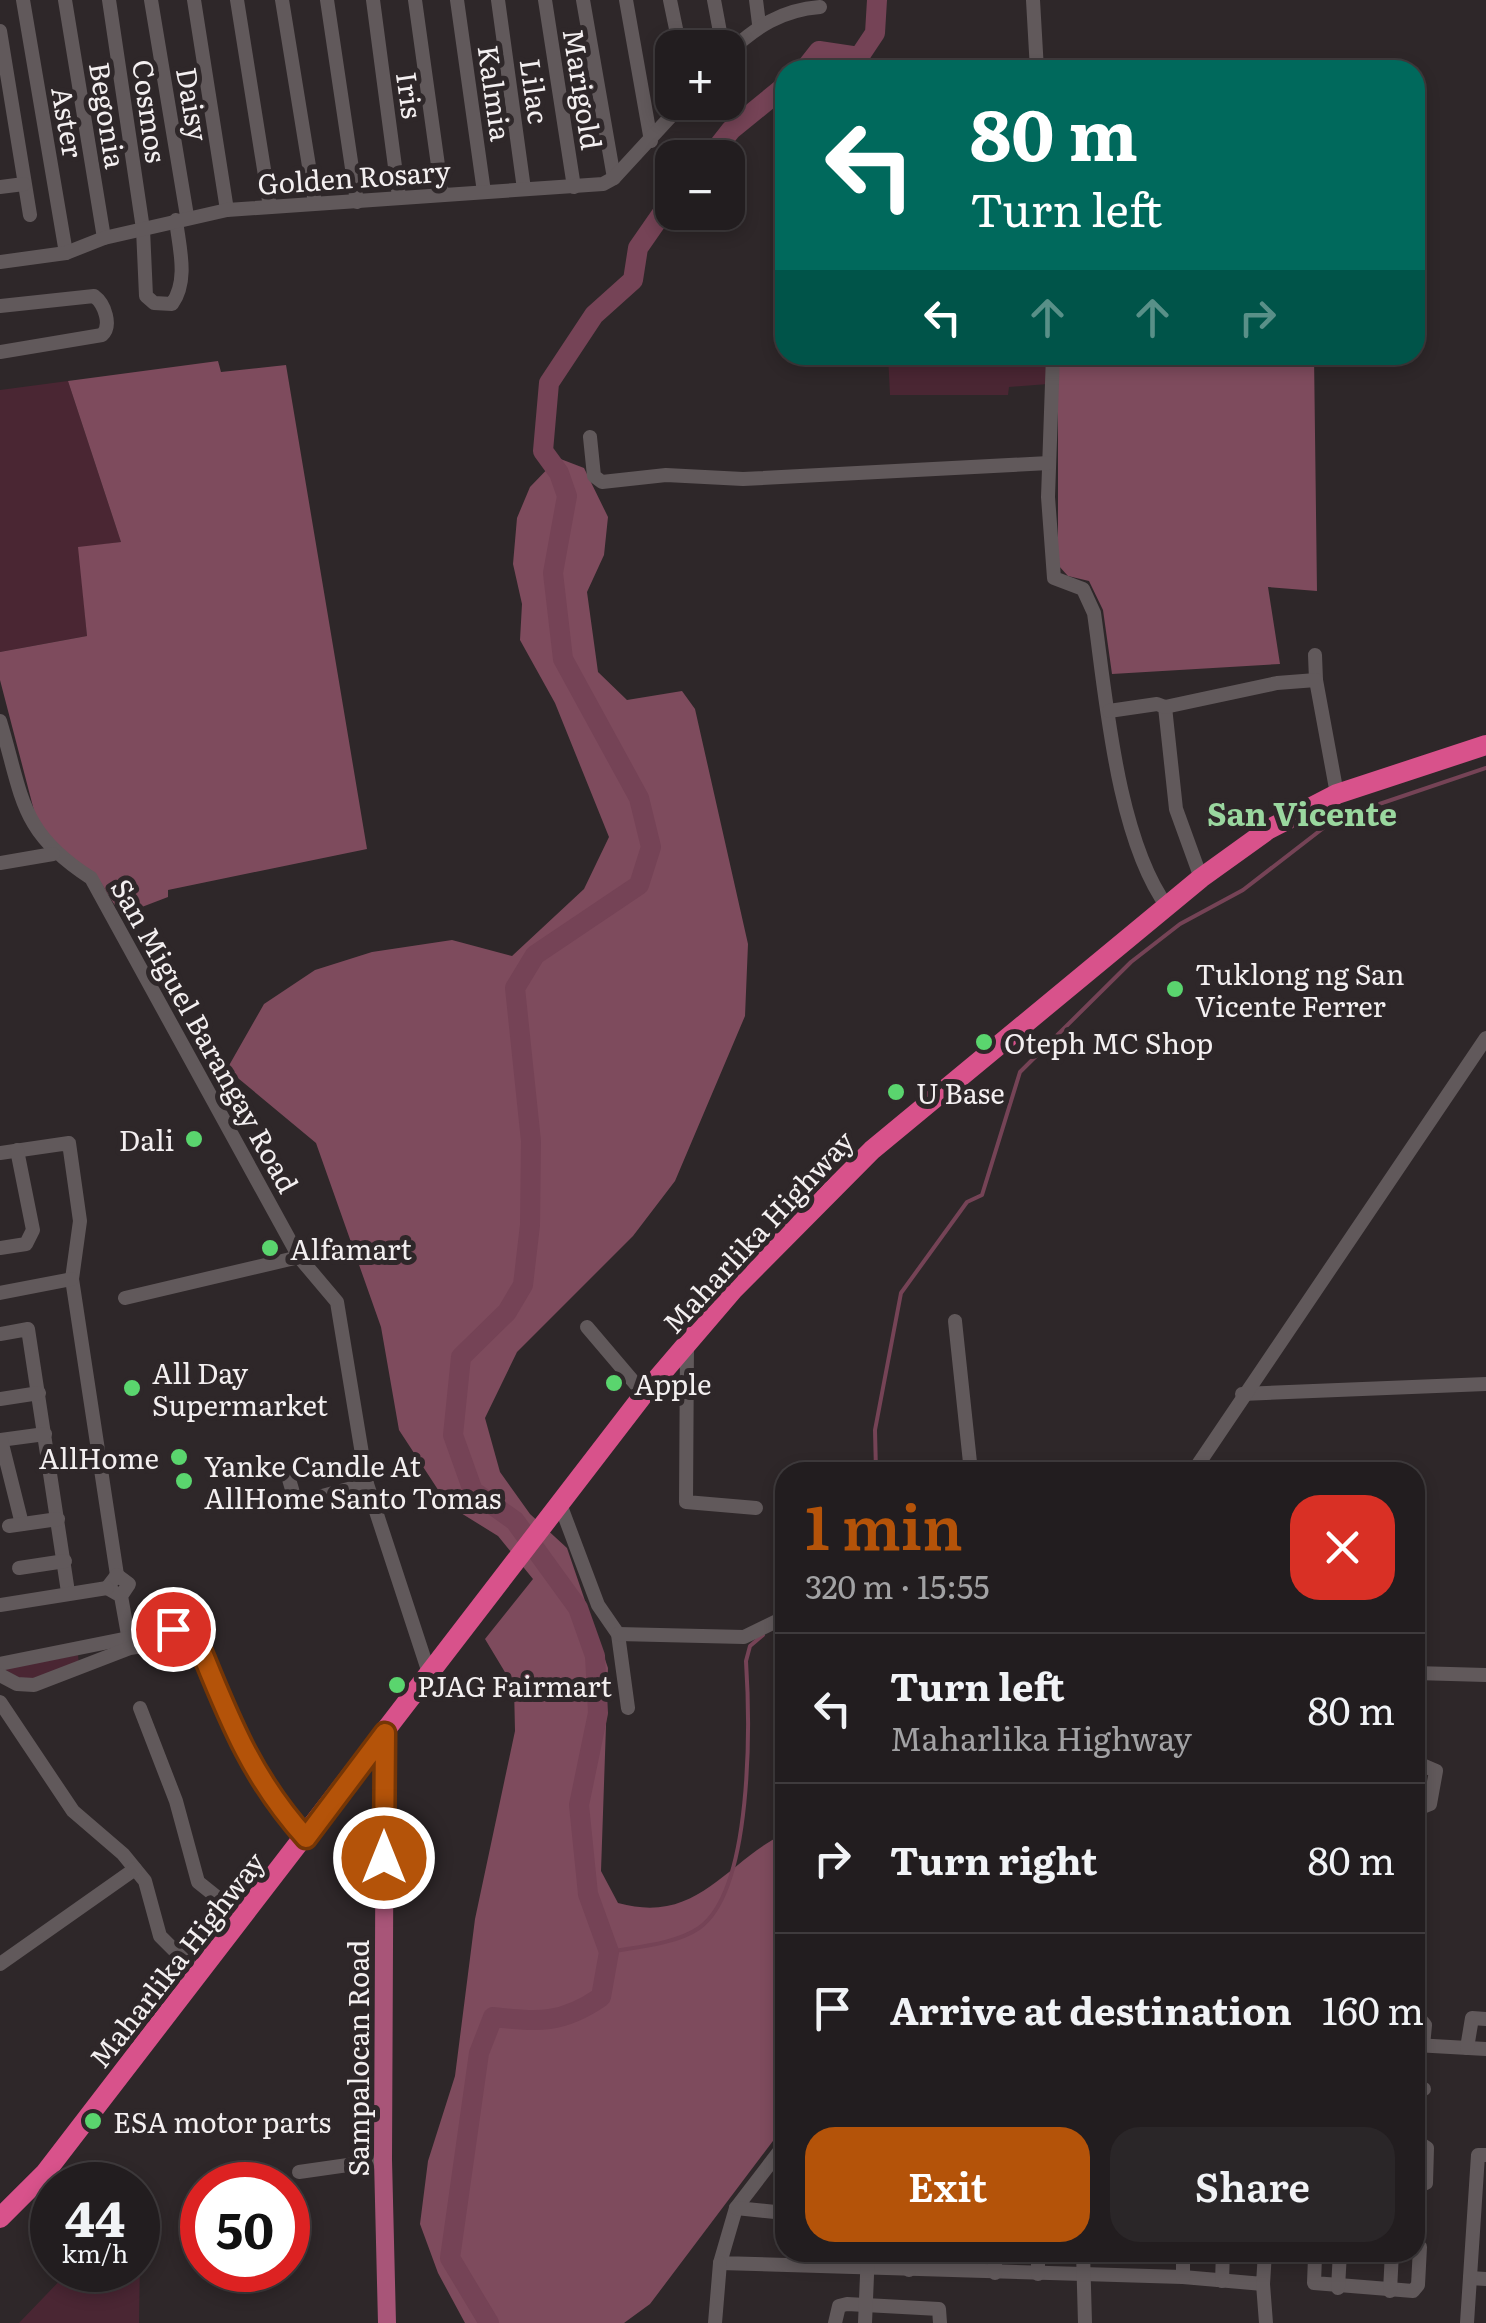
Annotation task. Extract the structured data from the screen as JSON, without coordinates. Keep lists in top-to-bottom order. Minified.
{"streets":{"highway":["Maharlika Highway"],"main road":["Sampalocan Road"],"street":["Marigold","Lilac","Kalmia","Iris","Daisy","Cosmos","Begonia","Aster","Golden Rosary","San Miguel Barangay Road"]},"crossings":[["Marigold","Golden Rosary"],["Lilac","Golden Rosary"],["Kalmia","Golden Rosary"],["Iris","Golden Rosary"],["Daisy","Cosmos"],["Daisy","Golden Rosary"],["Cosmos","Golden Rosary"],["Begonia","Golden Rosary"],["Aster","Golden Rosary"],["San Miguel Barangay Road","Maharlika Highway"],["Maharlika Highway","Sampalocan Road"]],"districts":["San Vicente"],"places":["Tuklong ng San Vicente Ferrer","Oteph MC Shop","U Base","Dali","Alfamart","Apple","All Day Supermarket","AllHome","Yanke Candle At AllHome Santo Tomas","PJAG Fairmart","ESA motor parts"],"page":{"map_buttons":["+","−"],"turn":["80 m","Turn left"],"heading":["1 min","320 m · 15:55"],"list":[{"name":"Turn left","note":"Maharlika Highway","value":"80 m"},{"name":"Turn right","value":"80 m"},{"name":"Arrive at destination","value":"160 m"}],"buttons":["Exit","Share"],"speed":"44 km/h","limit":"50"}}
